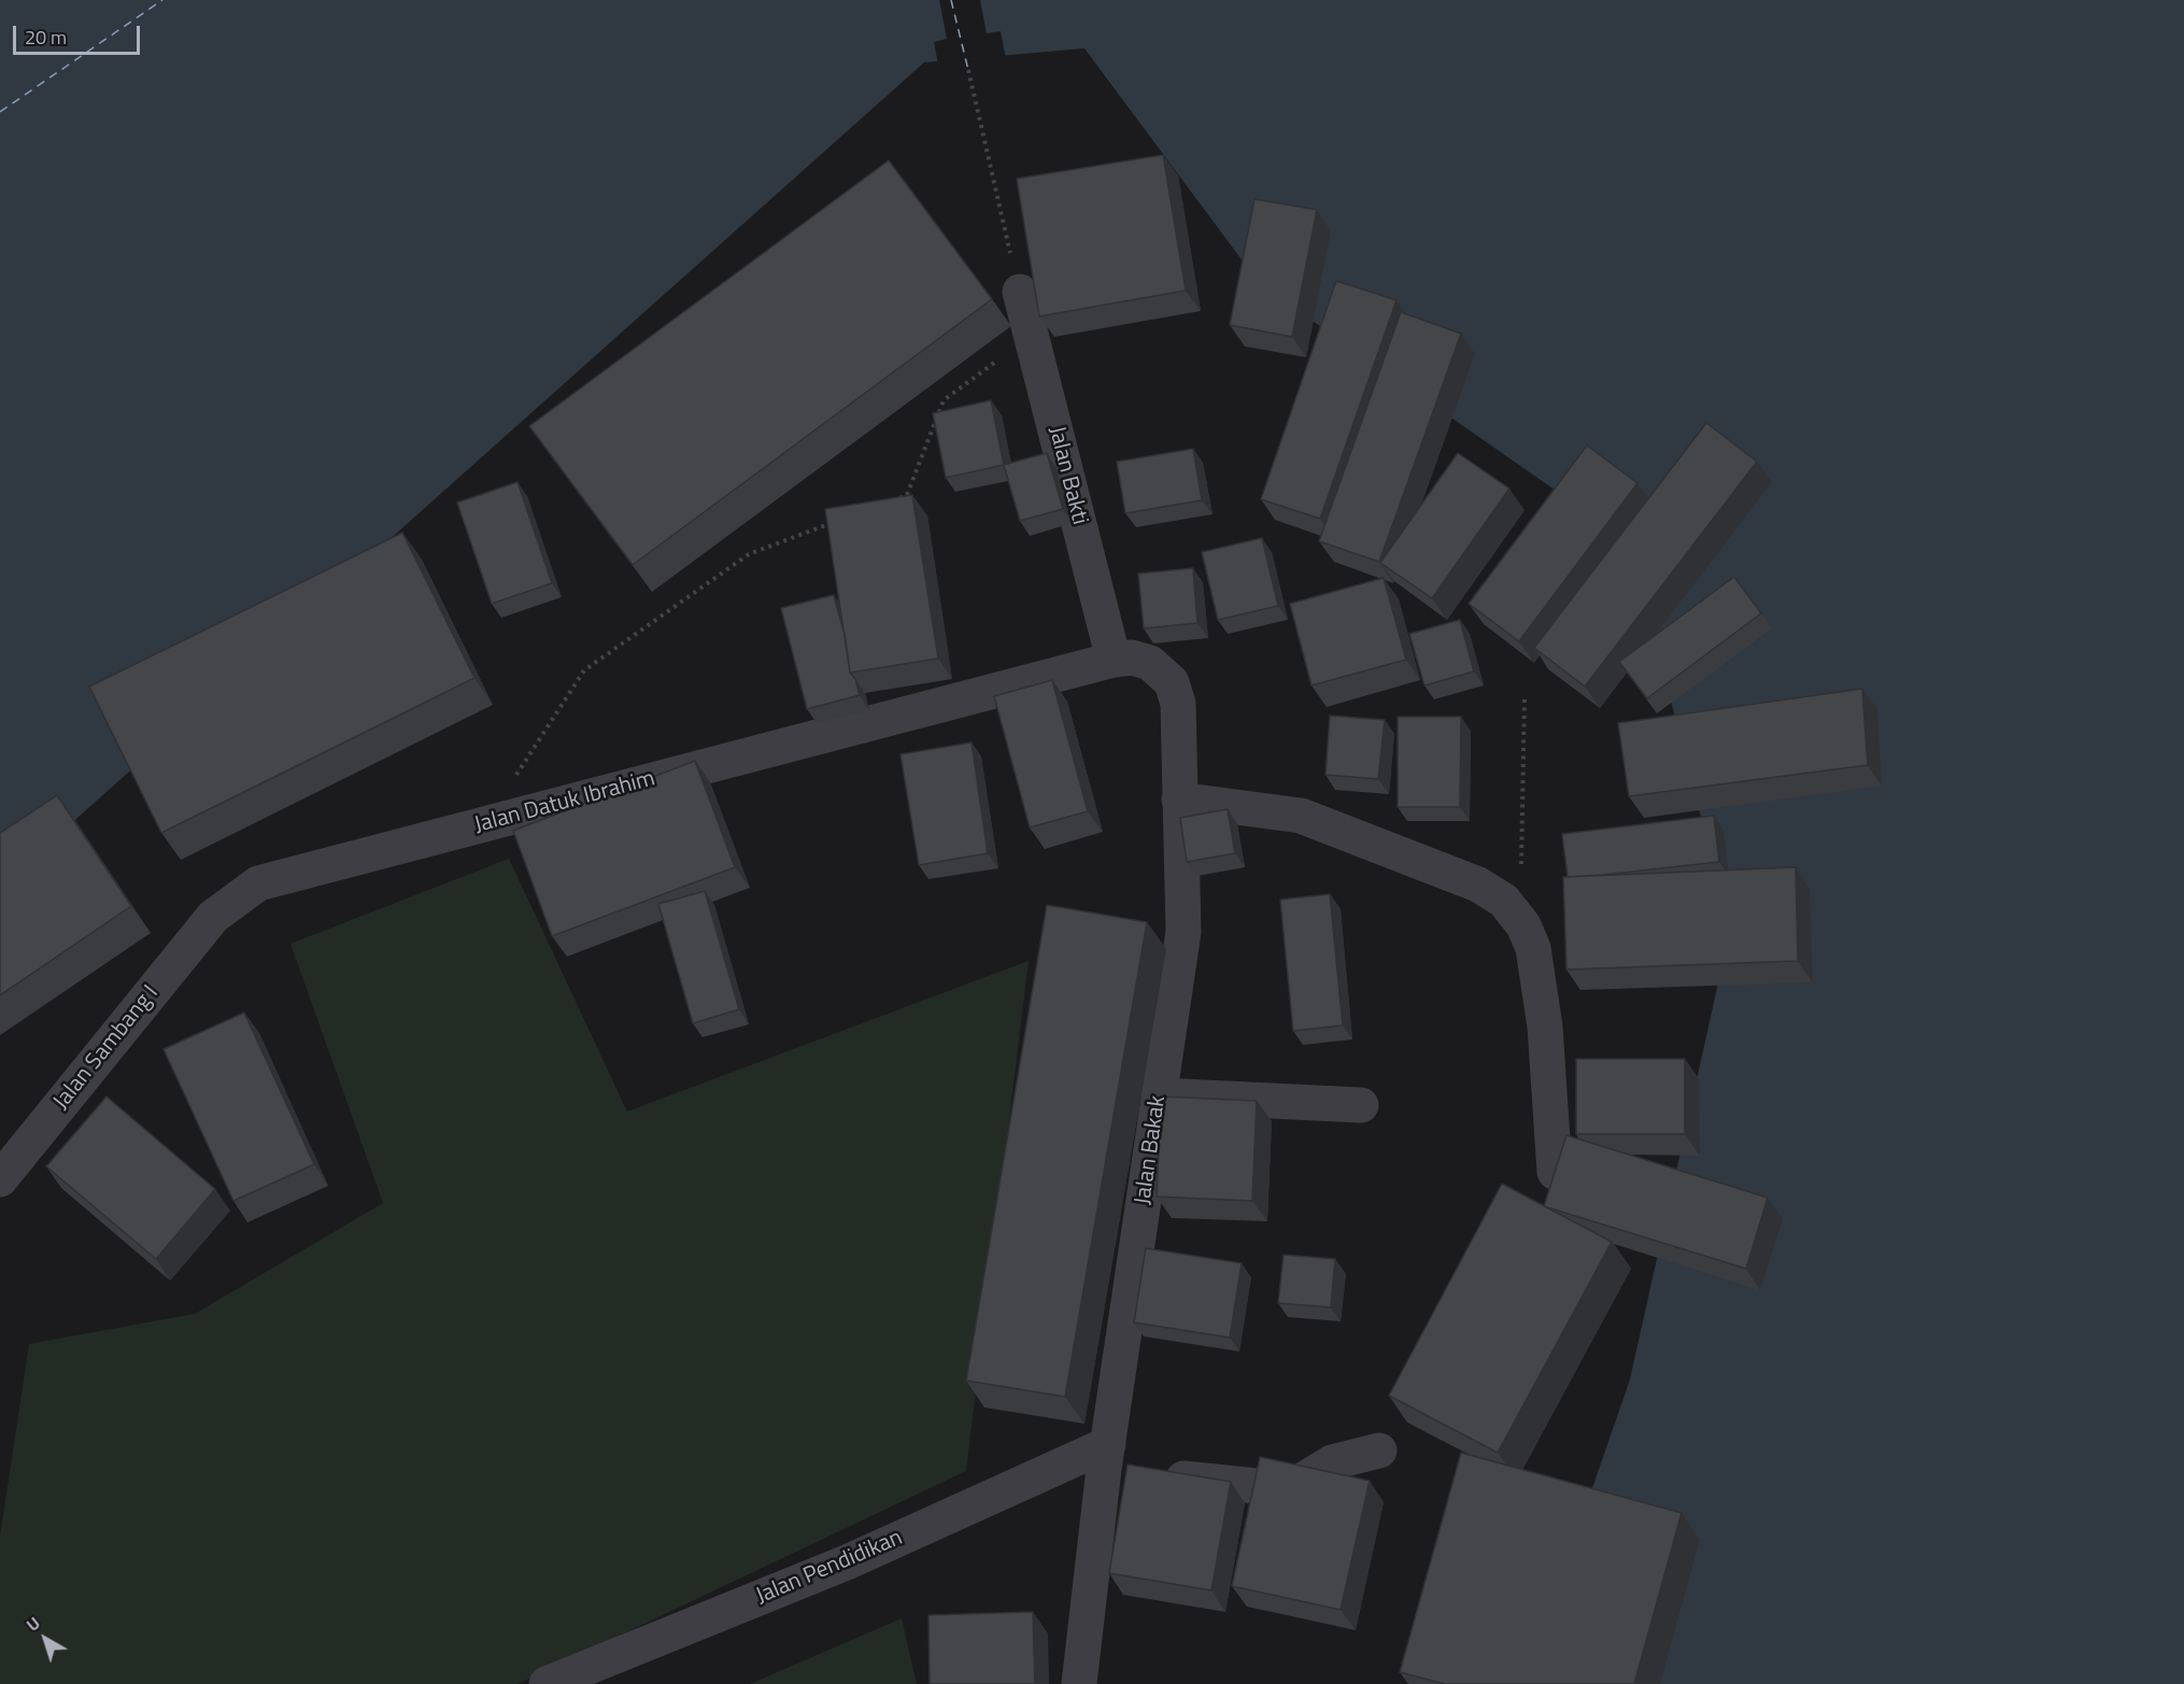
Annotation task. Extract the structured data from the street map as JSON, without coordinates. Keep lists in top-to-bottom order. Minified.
{"streets":{"street":["Jalan Bakti","Jalan Datuk Ibrahim","Jalan Sambang I","Jalan Bakak","Jalan Pendidikan"]},"crossings":[["Jalan Bakti","Jalan Datuk Ibrahim"],["Jalan Bakti","Jalan Bakak"],["Jalan Datuk Ibrahim","Jalan Sambang I"],["Jalan Datuk Ibrahim","Jalan Bakak"],["Jalan Bakak","Jalan Pendidikan"]],"scale_bar":"20 m","north":"top left"}
